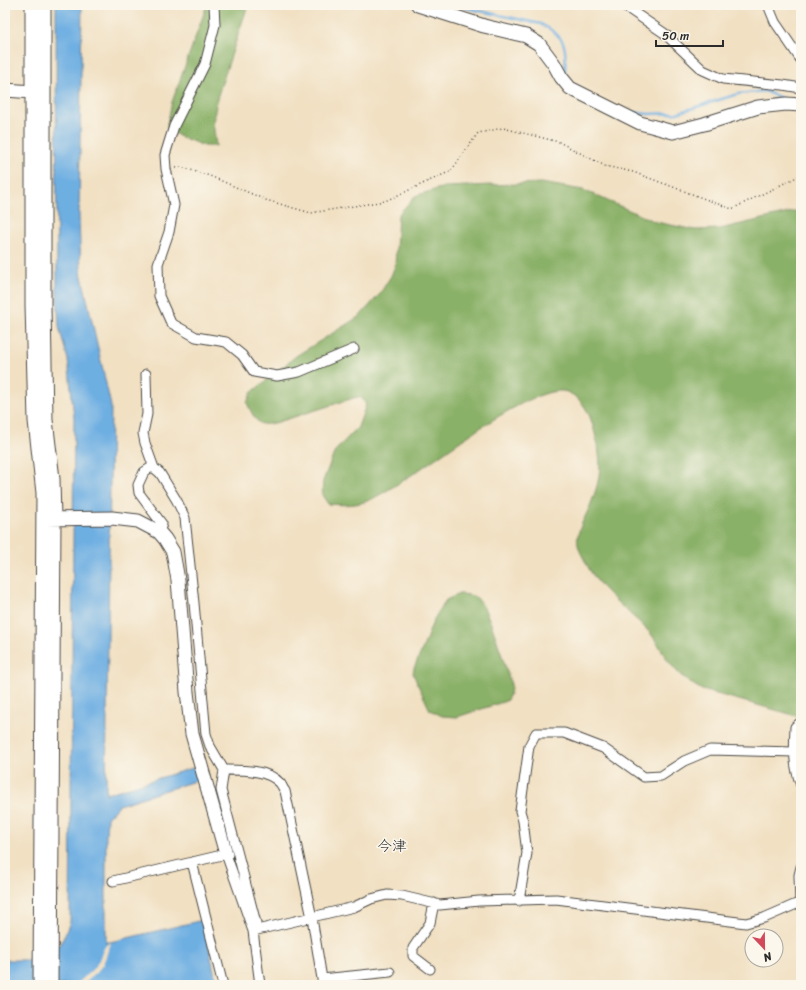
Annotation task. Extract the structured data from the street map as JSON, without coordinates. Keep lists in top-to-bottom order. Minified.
{"districts":["今津"],"scale_bar":"50 m","north":"bottom"}
